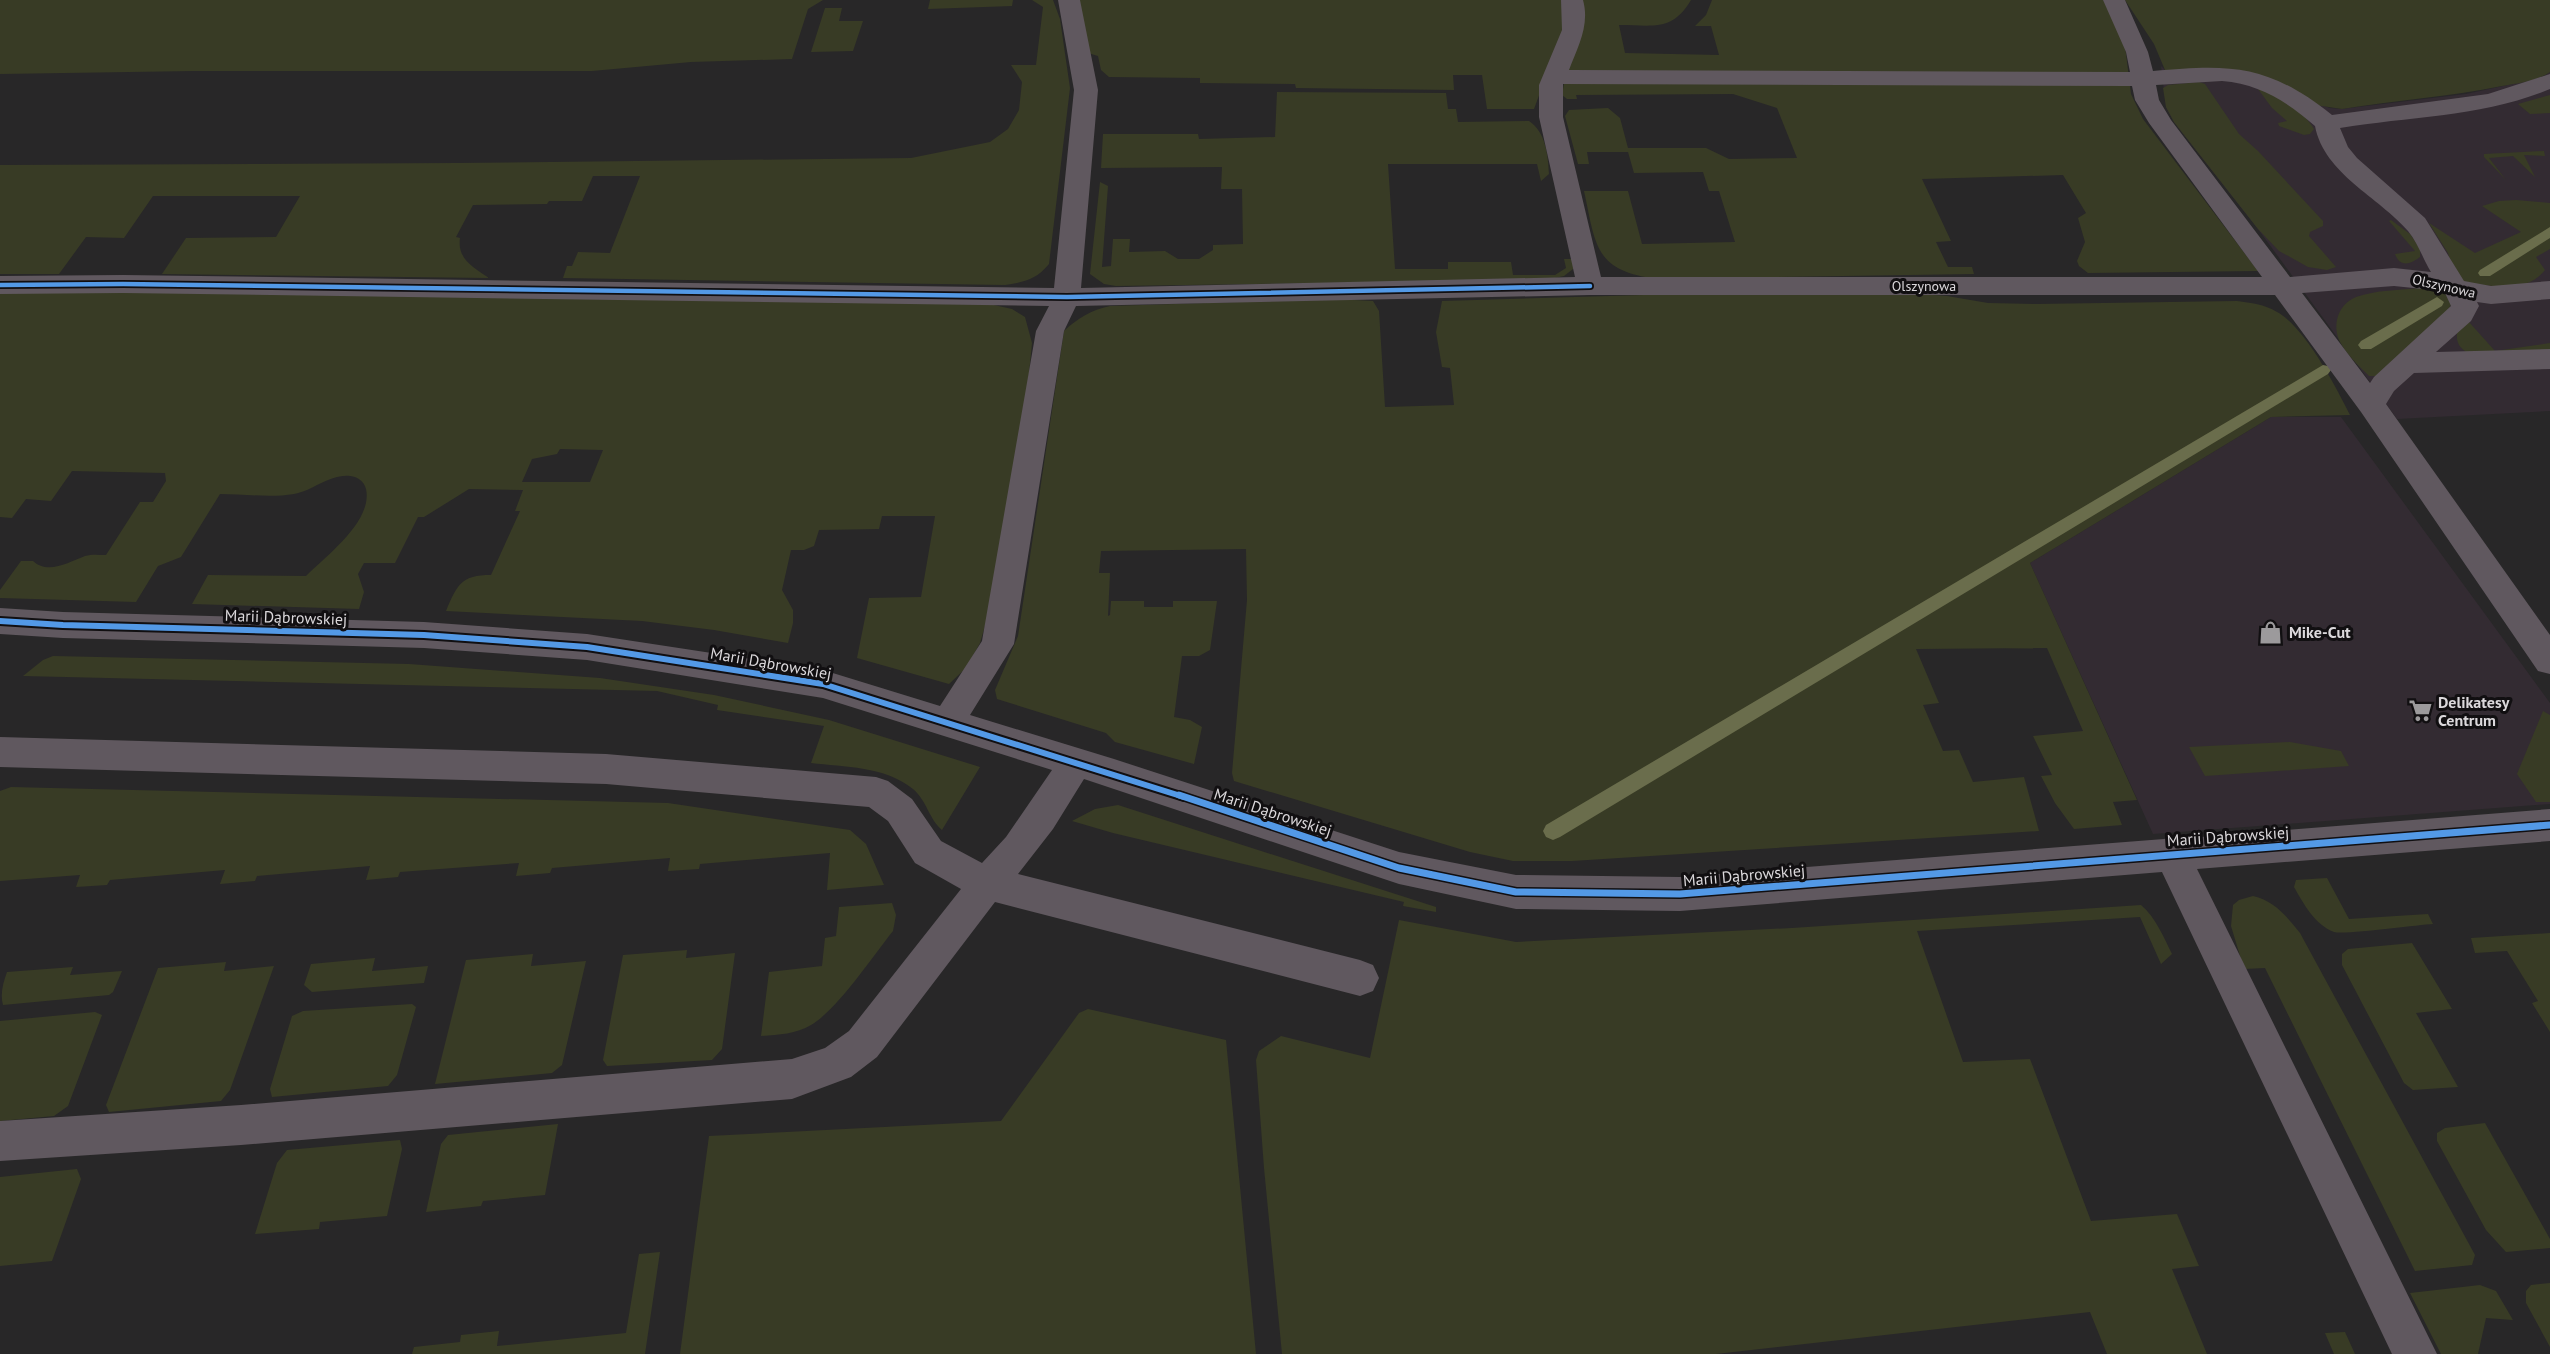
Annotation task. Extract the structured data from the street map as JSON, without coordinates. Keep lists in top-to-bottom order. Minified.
{"streets":{"street":["Olszynowa","Marii Dąbrowskiej"]},"places":{"shop":["Mike-Cut"],"supermarket":["Delikatesy Centrum"]}}
